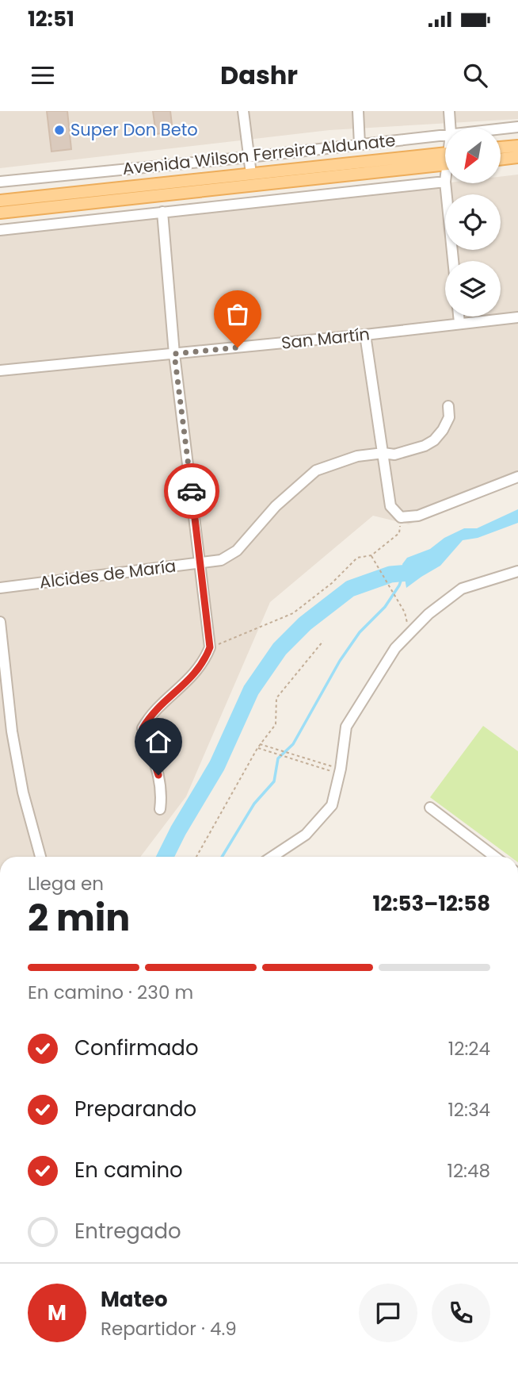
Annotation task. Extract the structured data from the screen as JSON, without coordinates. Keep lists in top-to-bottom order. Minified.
{"streets":{"main road":["Avenida Wilson Ferreira Aldunate"],"street":["San Martín","Alcides de María"]},"places":["Super Don Beto"],"north":"bottom left","page":{"status":"12:51","header":"Dashr","heading":["2 min","Llega en","12:53–12:58"],"panel":["Mateo","Repartidor · 4.9"],"bar":"En camino · 230 m","list":[["Confirmado","12:24"],["Preparando","12:34"],["En camino","12:48"],"Entregado"],"round":"M"}}
